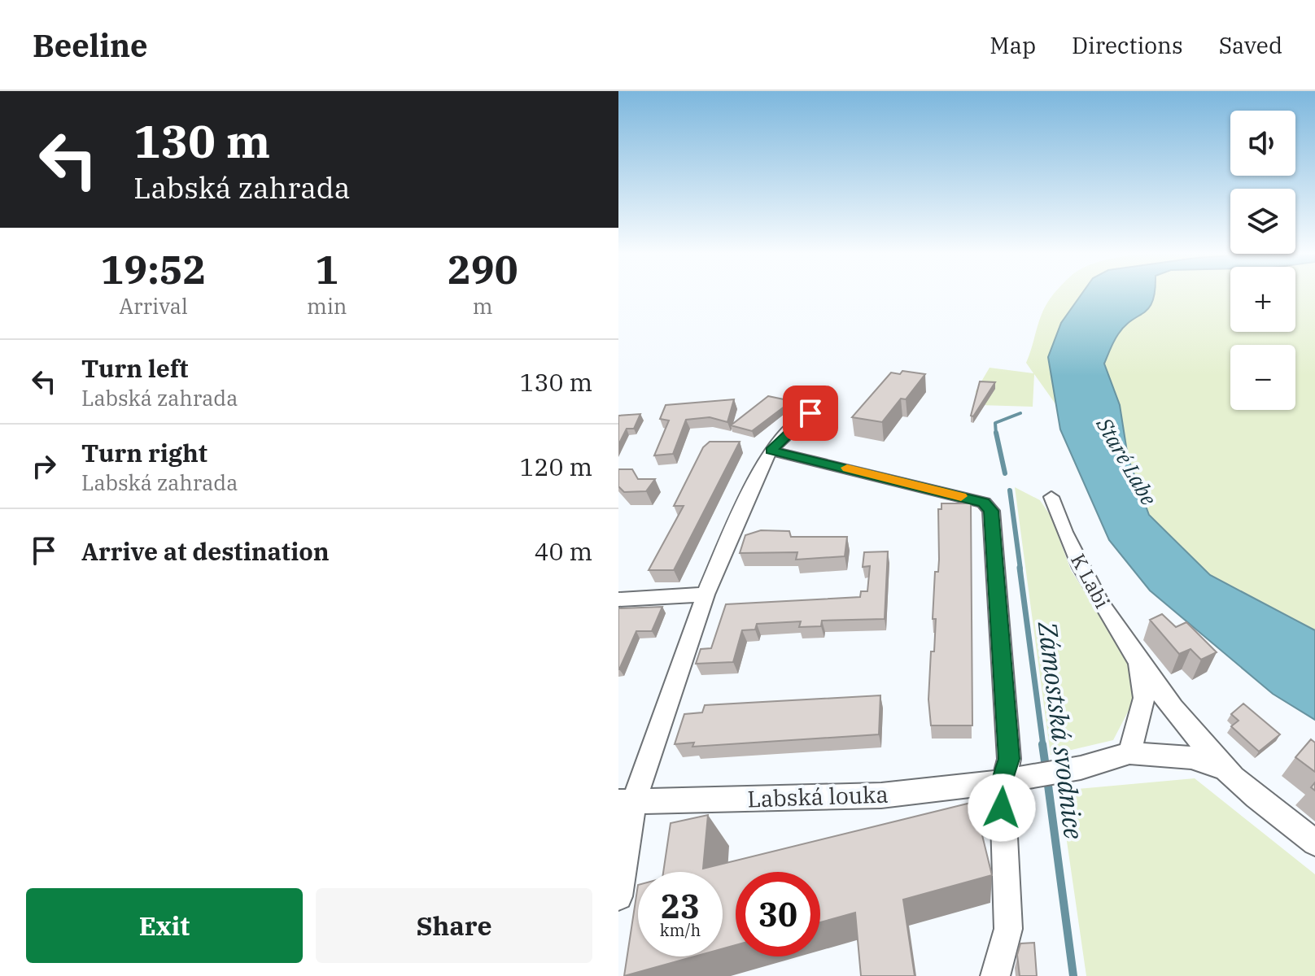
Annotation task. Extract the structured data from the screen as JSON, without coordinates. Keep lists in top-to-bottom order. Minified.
{"streets":{"street":["K Labi","Labská louka"]},"crossings":[["K Labi","Labská louka"]],"water":["Staré Labe","Zámostská svodnice"],"page":{"header":"Beeline","nav":["Map","Directions","Saved"],"turn":["130 m","Labská zahrada"],"map_buttons":["+","−"],"eta":["19:52","Arrival","1","min","290","m"],"list":[{"name":"Turn left","note":"Labská zahrada","value":"130 m"},{"name":"Turn right","note":"Labská zahrada","value":"120 m"},{"name":"Arrive at destination","value":"40 m"}],"speed":"23 km/h","limit":"30","buttons":["Exit","Share"]}}
